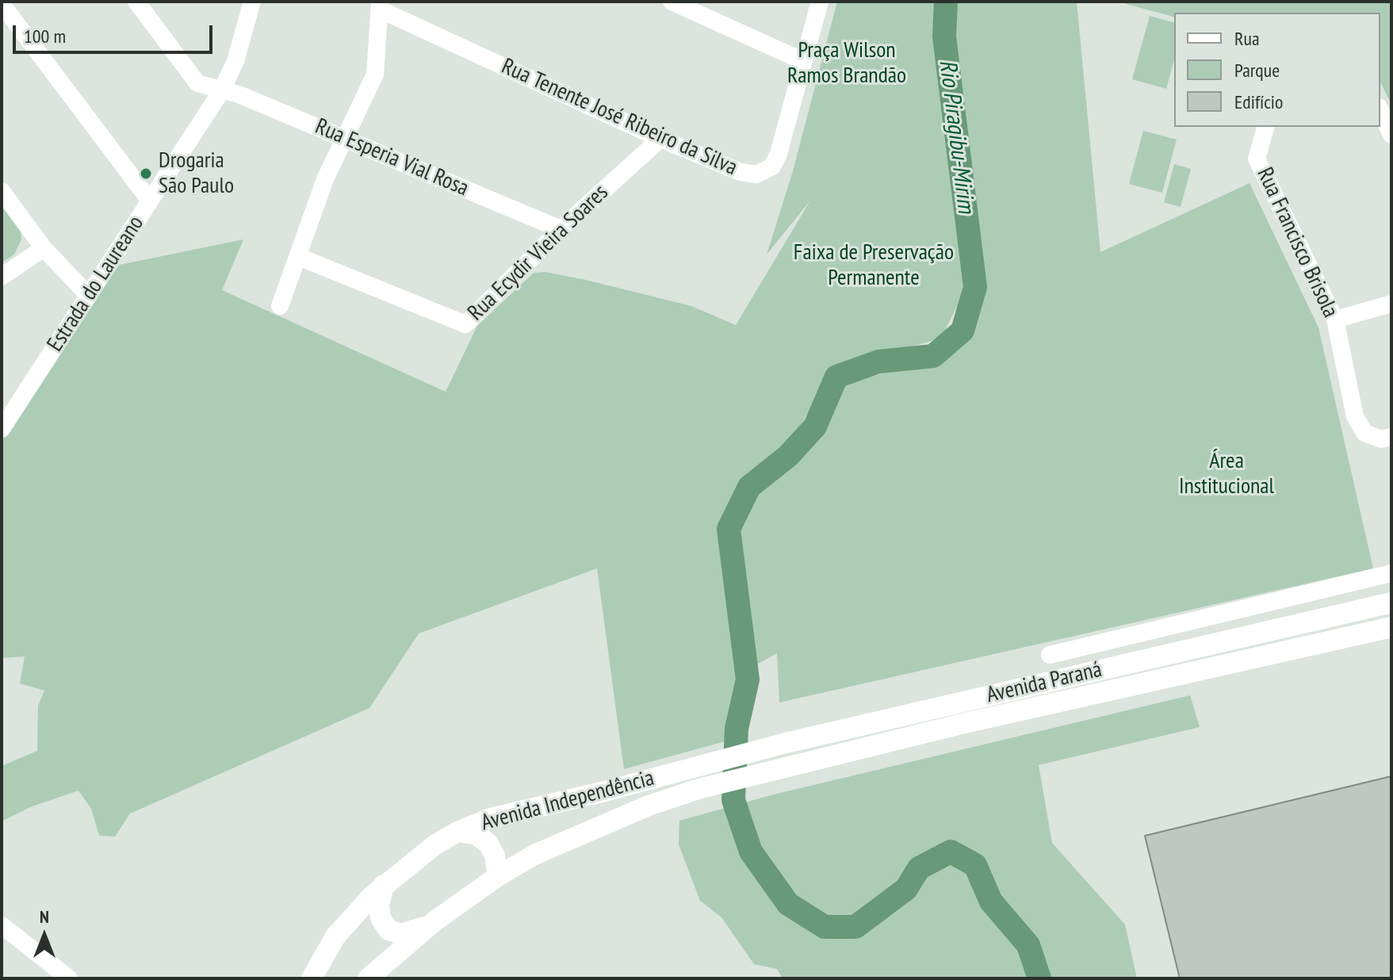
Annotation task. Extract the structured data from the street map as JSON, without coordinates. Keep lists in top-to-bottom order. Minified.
{"streets":{"main road":["Avenida Paraná","Avenida Independência"],"street":["Rua Tenente José Ribeiro da Silva","Rua Esperia Vial Rosa","Rua Francisco Brisola","Rua Ecydir Vieira Soares","Estrada do Laureano"]},"crossings":[["Rua Tenente José Ribeiro da Silva","Rua Ecydir Vieira Soares"],["Rua Esperia Vial Rosa","Rua Ecydir Vieira Soares"],["Rua Esperia Vial Rosa","Estrada do Laureano"],["Avenida Paraná","Avenida Independência"]],"water":["Rio Piragibu-Mirim"],"parks":["Praça Wilson Ramos Brandão","Faixa de Preservação Permanente","Área Institucional"],"places":["Drogaria São Paulo"],"legend":["Rua","Parque","Edifício"],"scale_bar":"100 m","north":"top"}
